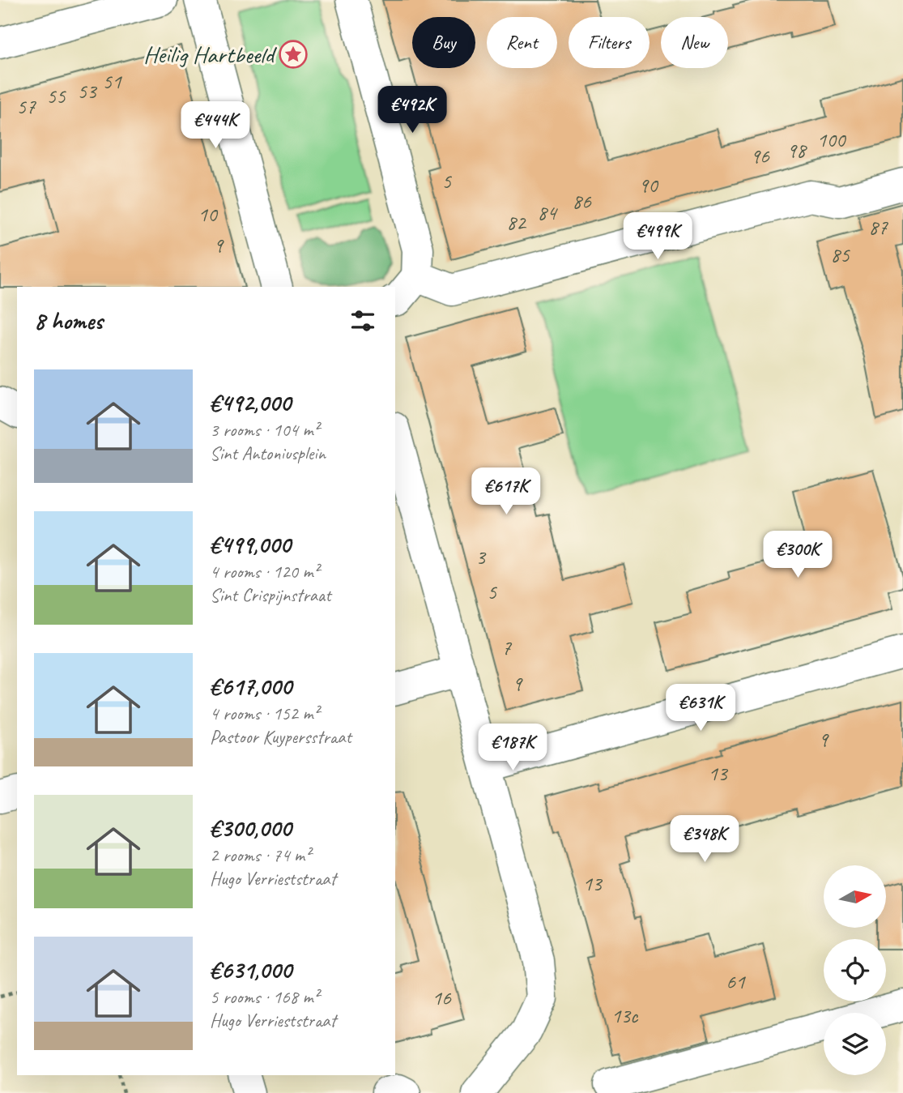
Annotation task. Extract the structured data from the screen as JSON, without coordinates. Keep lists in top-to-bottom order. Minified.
{"places":{"place":["Heilig Hartbeeld"]},"house_numbers":["51","53","55","57","100","98","96","5","90","86","84","10","82","87","9","85","3","5","7","9","9","13","13","61","16","13c"],"north":"right","page":{"chip":["Buy","Rent","Filters","New"],"price":["€492K","€444K","€499K","€617K","€300K","€631K","€187K","€348K"],"heading":"8 homes","list":[{"name":"€492,000","note":"3 rooms · 104 m² · Sint Antoniusplein"},{"name":"€499,000","note":"4 rooms · 120 m² · Sint Crispijnstraat"},{"name":"€617,000","note":"4 rooms · 152 m² · Pastoor Kuypersstraat"},{"name":"€300,000","note":"2 rooms · 74 m² · Hugo Verrieststraat"},{"name":"€631,000","note":"5 rooms · 168 m² · Hugo Verrieststraat"}]}}
